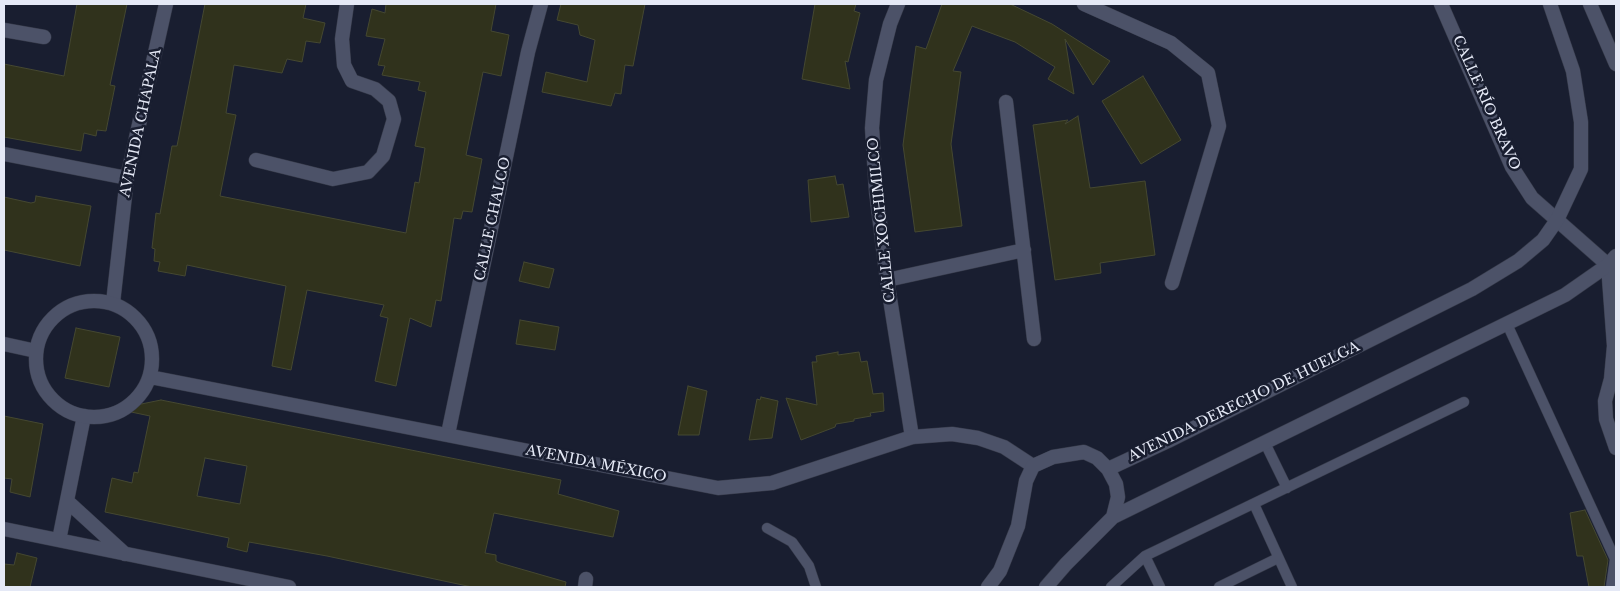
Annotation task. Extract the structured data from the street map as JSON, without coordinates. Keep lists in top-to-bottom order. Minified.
{"streets":{"street":["CALLE RÍO BRAVO","AVENIDA CHAPALA","CALLE CHALCO","CALLE XOCHIMILCO","AVENIDA DERECHO DE HUELGA","AVENIDA MÉXICO"]},"crossings":[["CALLE RÍO BRAVO","AVENIDA DERECHO DE HUELGA"],["AVENIDA CHAPALA","AVENIDA MÉXICO"],["CALLE CHALCO","AVENIDA MÉXICO"],["CALLE XOCHIMILCO","AVENIDA MÉXICO"]]}
